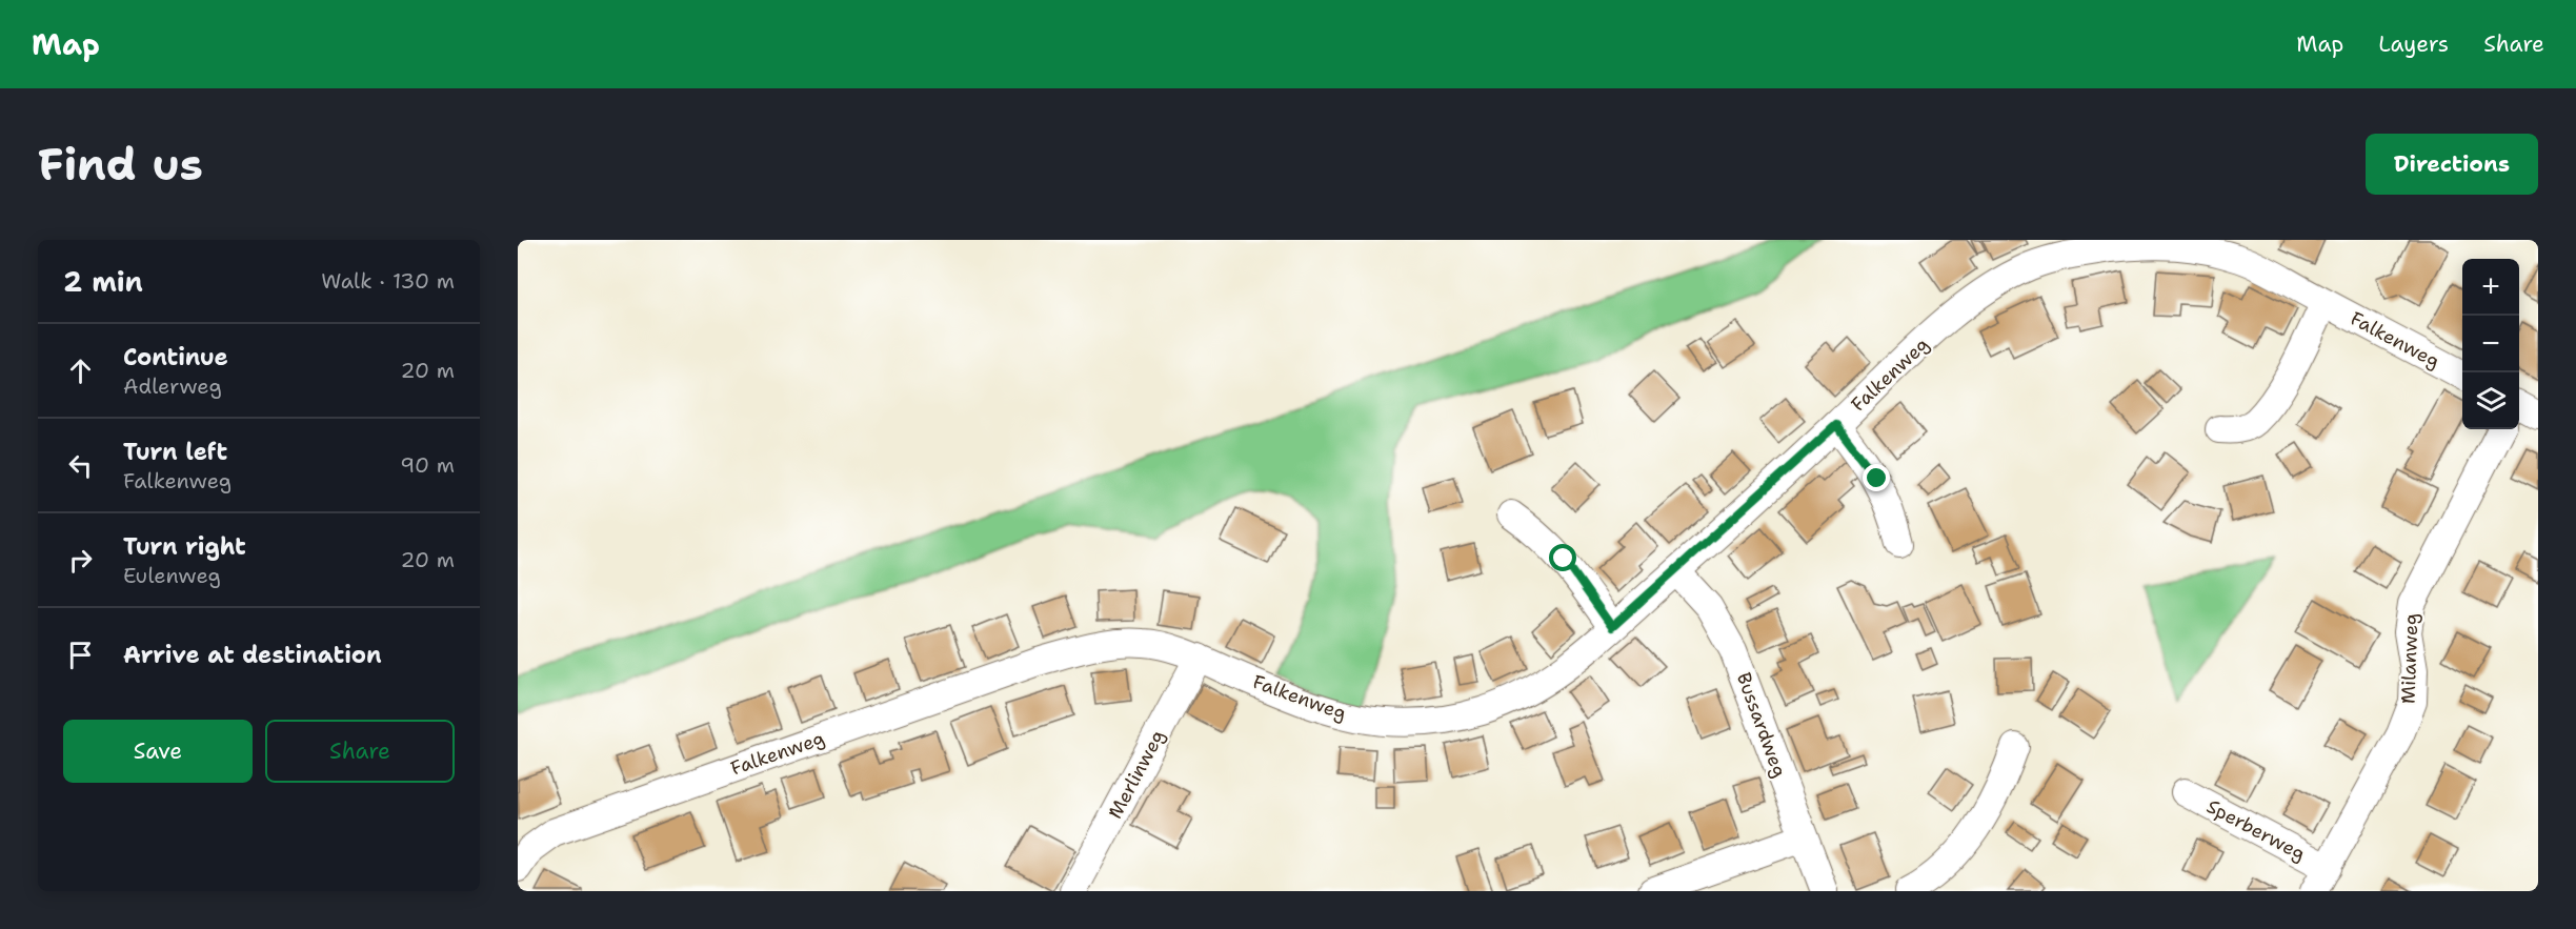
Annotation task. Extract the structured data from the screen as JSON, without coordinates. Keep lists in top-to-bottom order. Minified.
{"streets":{"street":["Falkenweg","Milanweg","Bussardweg","Merlinweg","Sperberweg"]},"crossings":[["Falkenweg","Bussardweg"],["Falkenweg","Merlinweg"],["Milanweg","Sperberweg"]],"page":{"header":"Map","nav":["Map","Layers","Share"],"buttons":["Directions",["Save","Share"]],"title":"Find us","heading":["2 min","Walk · 130 m"],"map_buttons":["+","−"],"list":[["Continue","Adlerweg","20 m"],["Turn left","Falkenweg","90 m"],["Turn right","Eulenweg","20 m"],"Arrive at destination"]}}
